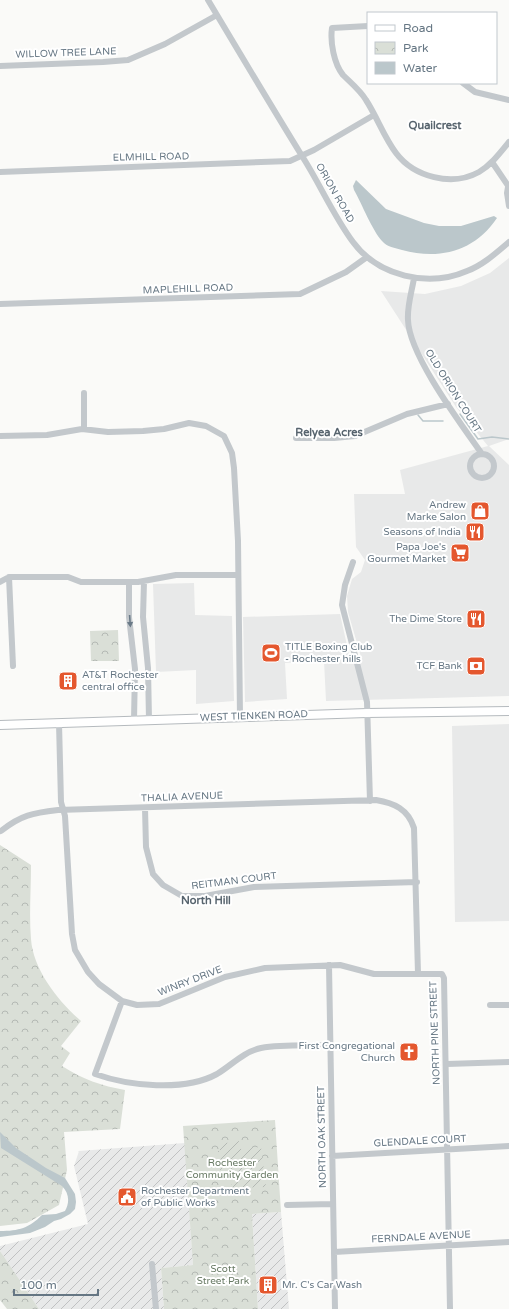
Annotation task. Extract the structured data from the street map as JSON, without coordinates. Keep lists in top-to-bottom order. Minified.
{"streets":{"main road":["WEST TIENKEN ROAD"],"street":["WILLOW TREE LANE","ELMHILL ROAD","ORION ROAD","MAPLEHILL ROAD","OLD ORION COURT","THALIA AVENUE","REITMAN COURT","WINRY DRIVE","NORTH PINE STREET","NORTH OAK STREET","GLENDALE COURT","FERNDALE AVENUE"]},"crossings":[["WILLOW TREE LANE","ORION ROAD"],["ELMHILL ROAD","ORION ROAD"],["ORION ROAD","MAPLEHILL ROAD"],["ORION ROAD","OLD ORION COURT"],["WEST TIENKEN ROAD","WINRY DRIVE"],["THALIA AVENUE","REITMAN COURT"],["THALIA AVENUE","WINRY DRIVE"],["THALIA AVENUE","NORTH PINE STREET"],["REITMAN COURT","NORTH PINE STREET"],["WINRY DRIVE","NORTH PINE STREET"],["WINRY DRIVE","NORTH OAK STREET"],["NORTH PINE STREET","GLENDALE COURT"],["NORTH PINE STREET","FERNDALE AVENUE"],["NORTH OAK STREET","GLENDALE COURT"],["NORTH OAK STREET","FERNDALE AVENUE"]],"districts":["Quailcrest","Relyea Acres","North Hill"],"parks":["Rochester Community Garden","Scott Street Park"],"places":{"shop":["Andrew Marke Salon"],"restaurant":["Seasons of India","The Dime Store"],"supermarket":["Papa Joe's Gourmet Market"],"sports":["TITLE Boxing Club - Rochester hills"],"bank":["TCF Bank"],"building":["AT&T Rochester central office","Mr. C's Car Wash"],"church":["First Congregational Church"],"public building":["Rochester Department of Public Works"]},"legend":["Road","Park","Water"],"scale_bar":"100 m"}
